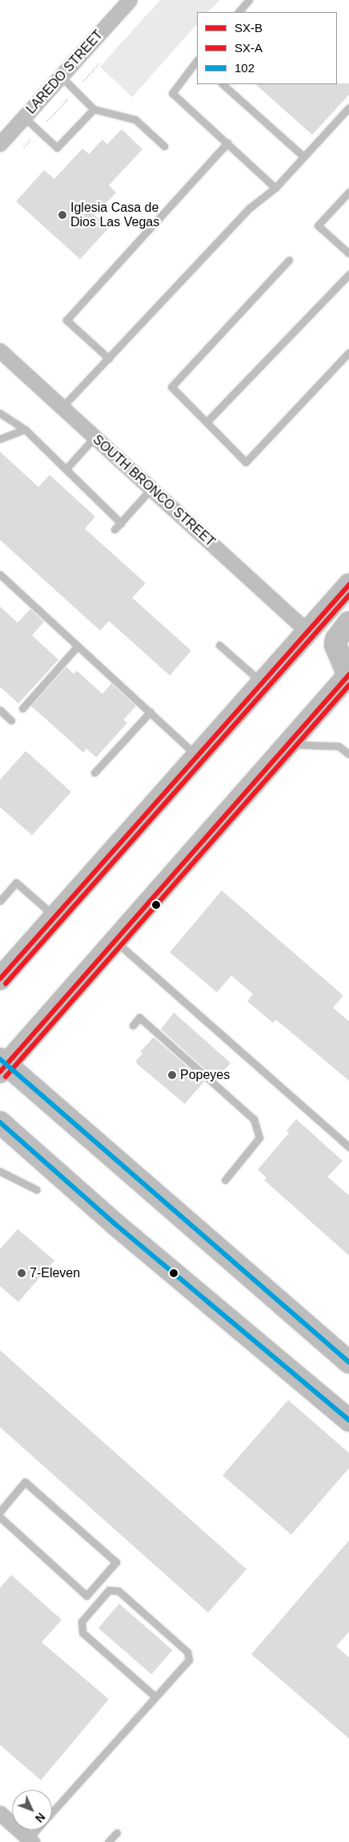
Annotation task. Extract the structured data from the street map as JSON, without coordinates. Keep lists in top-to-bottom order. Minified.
{"streets":{"street":["LAREDO STREET","SOUTH BRONCO STREET"]},"places":["Iglesia Casa de Dios Las Vegas","Popeyes","7-Eleven"],"lines":["transit line SX-B","transit line SX-A","transit line 102"],"legend":["SX-B","SX-A","102"],"north":"bottom right"}
